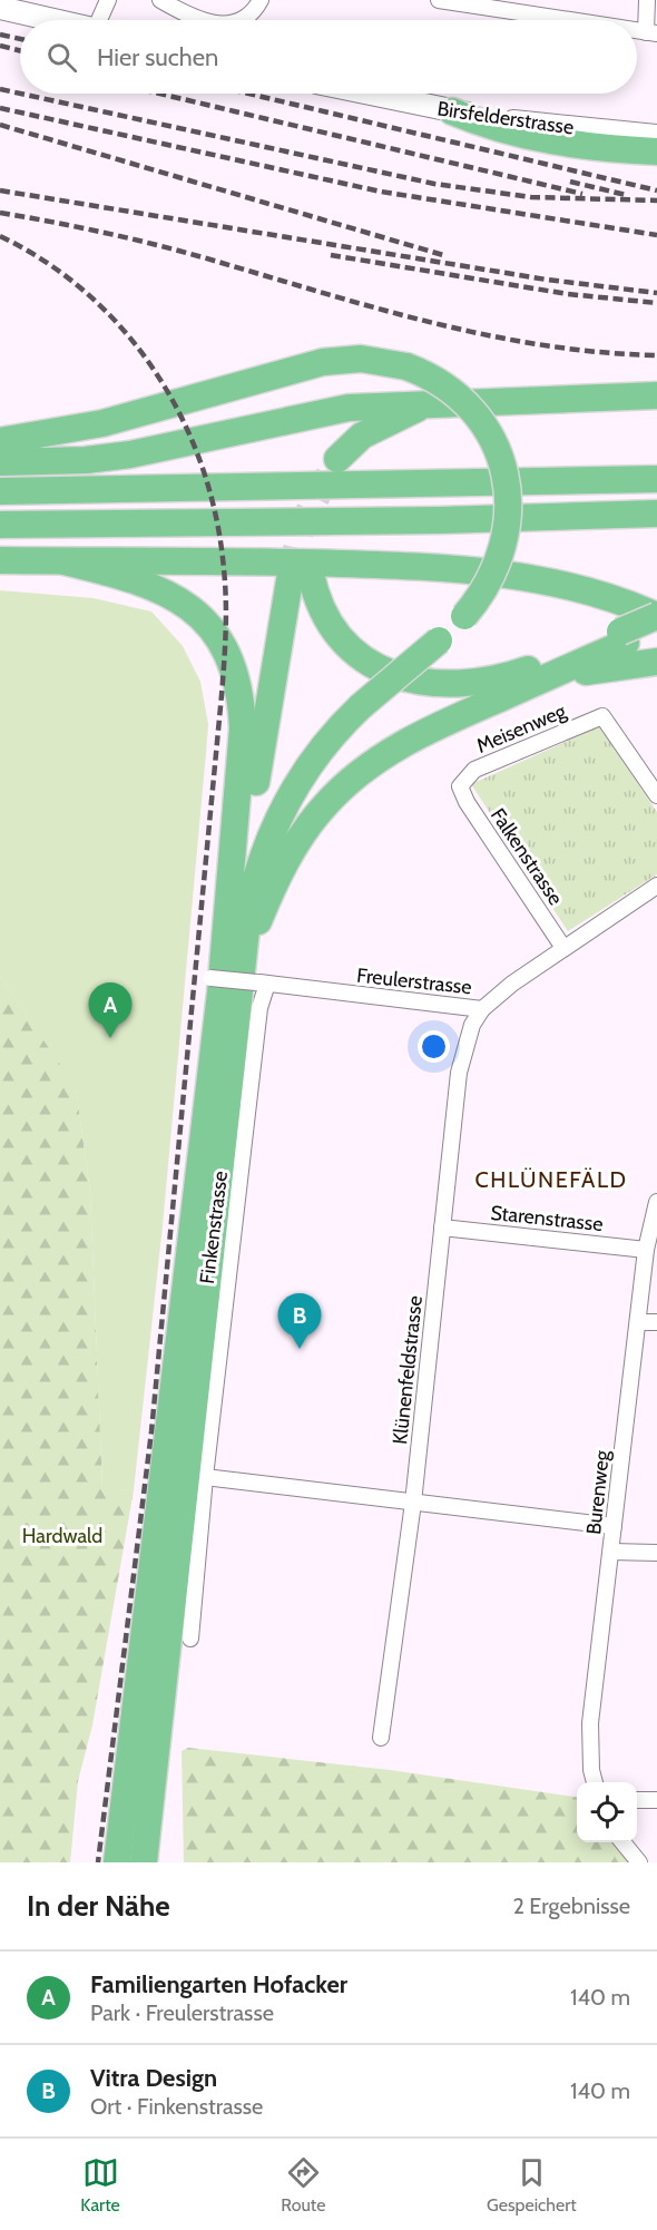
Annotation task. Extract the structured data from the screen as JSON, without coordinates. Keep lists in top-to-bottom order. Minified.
{"streets":{"main road":["Birsfelderstrasse"],"street":["Meisenweg","Falkenstrasse","Freulerstrasse","Starenstrasse","Finkenstrasse","Klünenfeldstrasse","Burenweg"]},"crossings":[["Meisenweg","Falkenstrasse"],["Falkenstrasse","Freulerstrasse"],["Freulerstrasse","Finkenstrasse"],["Freulerstrasse","Klünenfeldstrasse"],["Starenstrasse","Klünenfeldstrasse"],["Starenstrasse","Burenweg"]],"districts":["CHLÜNEFÄLD"],"parks":["Hardwald"],"page":{"search":"Hier suchen","pins":["A","B"],"heading":["In der Nähe","2 Ergebnisse"],"list":[{"mark":"A","name":"Familiengarten Hofacker","note":"Park · Freulerstrasse","value":"140 m"},{"mark":"B","name":"Vitra Design","note":"Ort · Finkenstrasse","value":"140 m"}],"nav":["Karte","Route","Gespeichert"]}}
